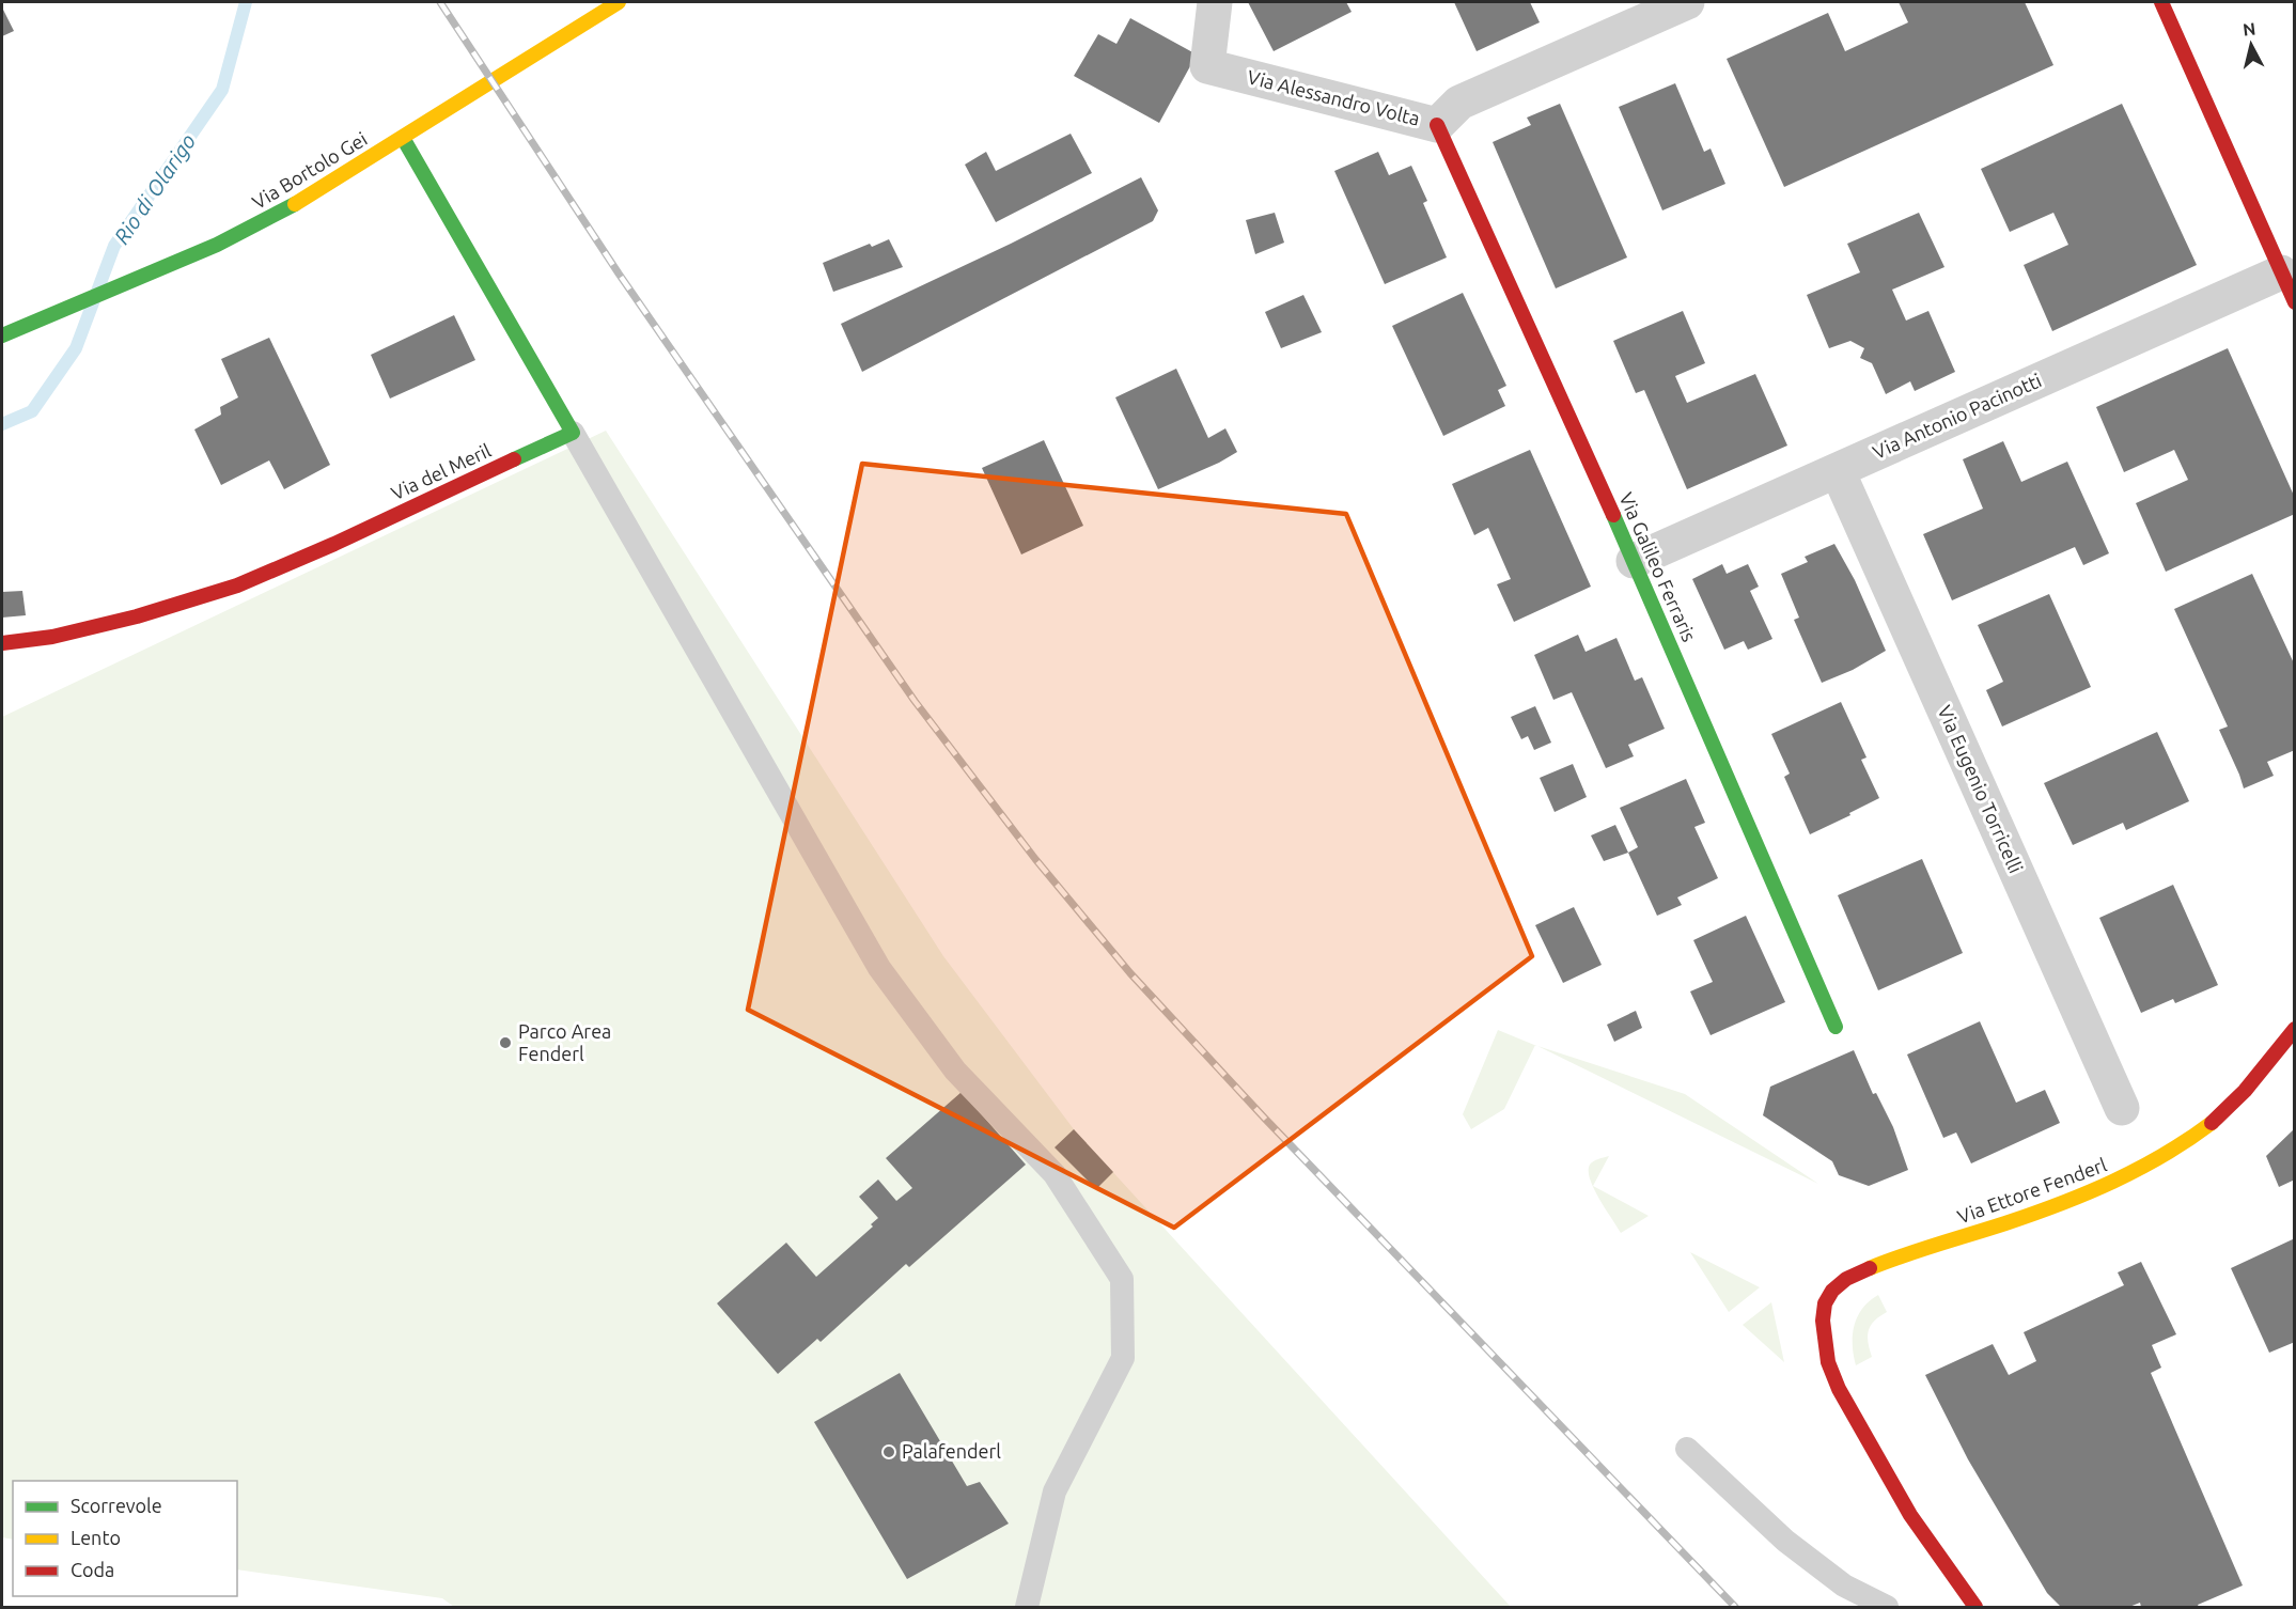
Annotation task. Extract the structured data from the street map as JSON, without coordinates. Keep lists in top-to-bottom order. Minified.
{"streets":{"street":["Via Alessandro Volta","Via Bortolo Gei","Via Antonio Pacinotti","Via del Meril","Via Galileo Ferraris","Via Eugenio Torricelli","Via Ettore Fenderl"]},"crossings":[["Via Alessandro Volta","Via Galileo Ferraris"],["Via Antonio Pacinotti","Via Galileo Ferraris"],["Via Antonio Pacinotti","Via Eugenio Torricelli"]],"water":["Rio di Olarigo"],"places":["Parco Area Fenderl","Palafenderl"],"legend":["Scorrevole","Lento","Coda"],"north":"top"}
